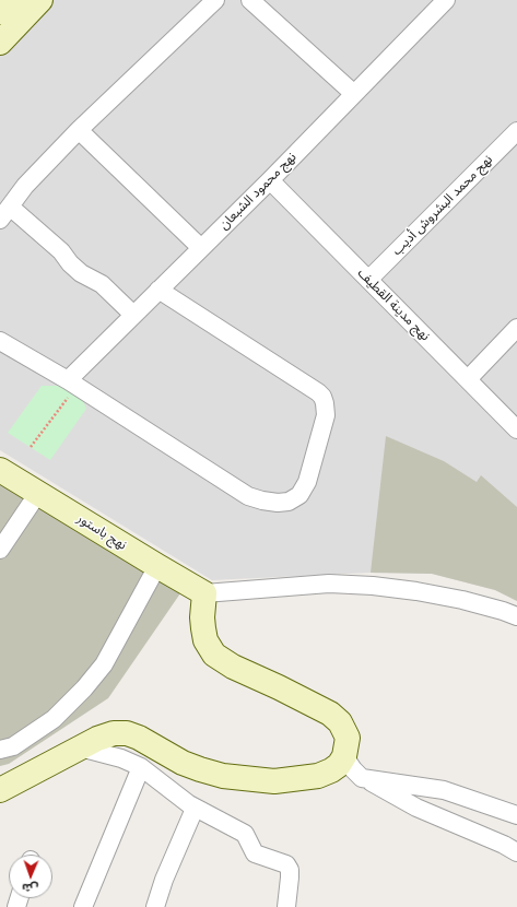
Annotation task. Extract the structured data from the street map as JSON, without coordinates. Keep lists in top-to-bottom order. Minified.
{"streets":{"street":["نهج محمود الشبعان","نهج محمد البشروش أديب","نهج مدينة القطيف","نهج باستور"]},"crossings":[["نهج محمود الشبعان","نهج مدينة القطيف"],["نهج محمد البشروش أديب","نهج مدينة القطيف"]],"north":"bottom"}
